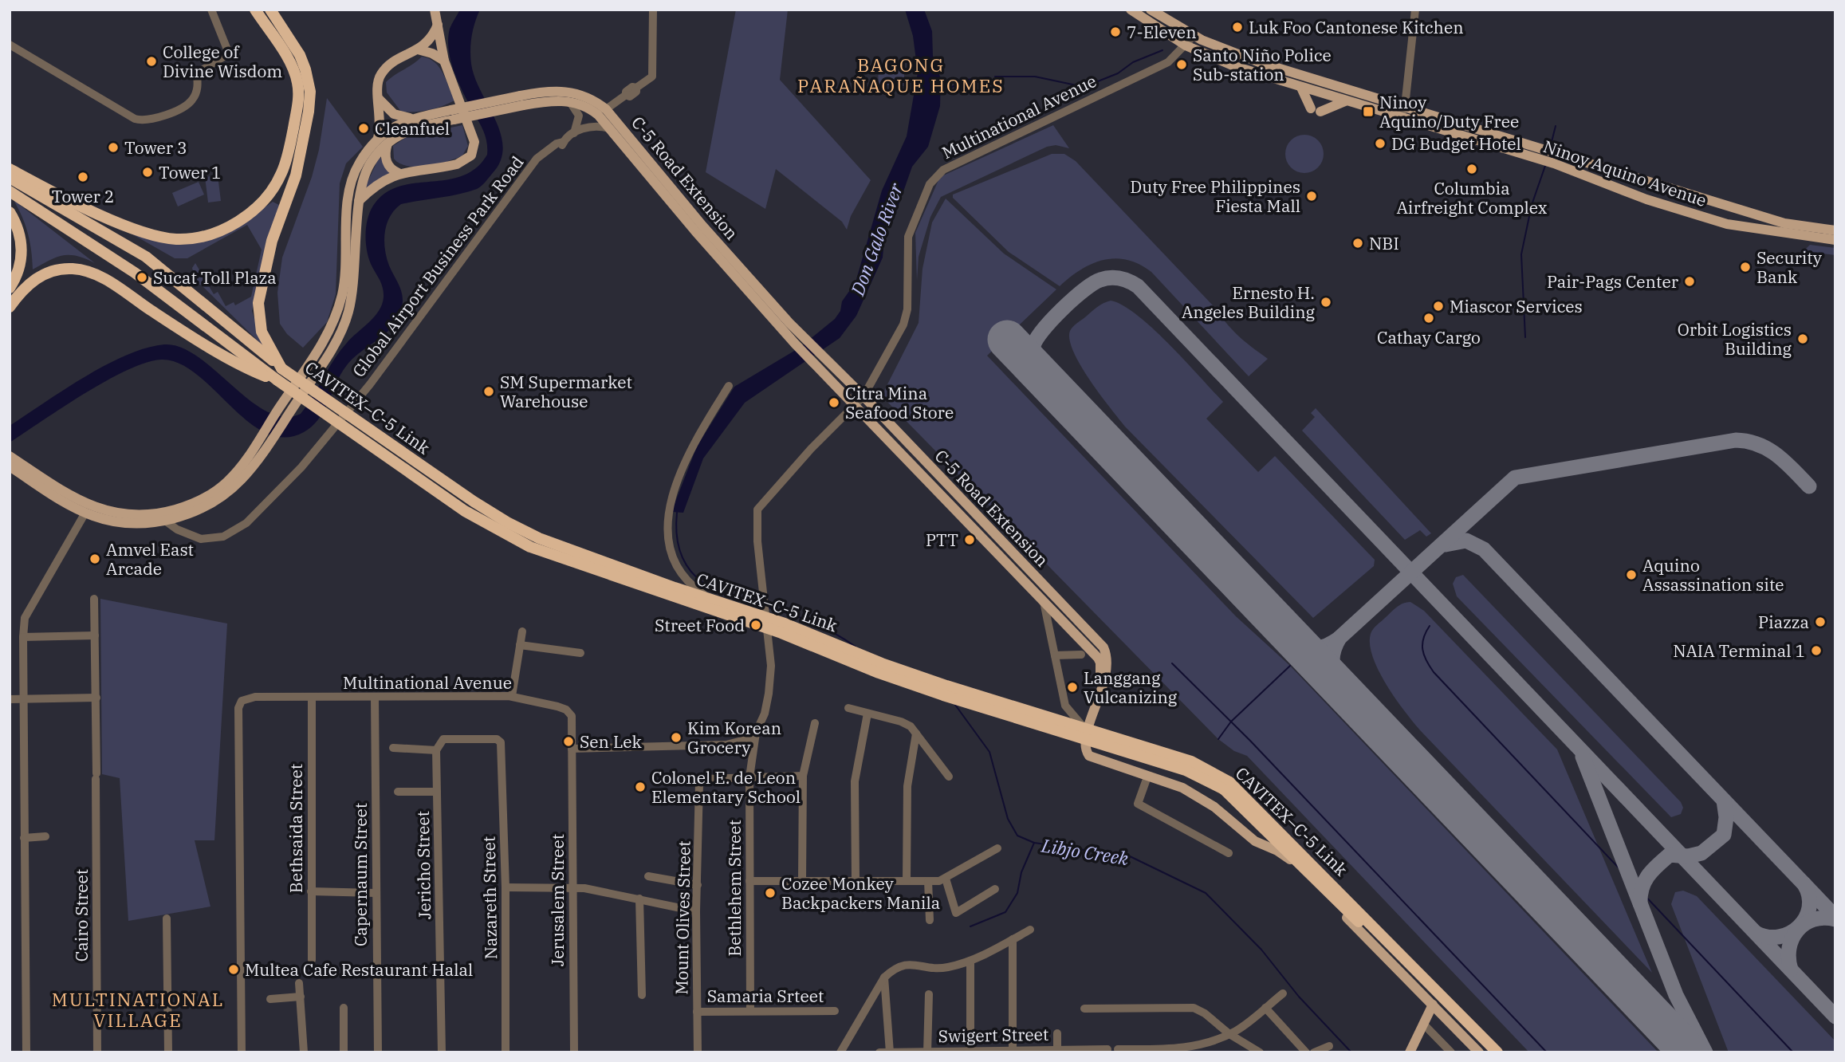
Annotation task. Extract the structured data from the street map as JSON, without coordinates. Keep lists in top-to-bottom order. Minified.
{"streets":{"highway":["CAVITEX–C-5 Link"],"main road":["Ninoy Aquino Avenue","C-5 Road Extension"],"street":["Multinational Avenue","Global Airport Business Park Road","Bethsaida Street","Jericho Street","Capernaum Street","Bethlehem Street","Nazareth Street","Jerusalem Street","Cairo Street","Mount Olives Street","Samaria Srteet","Swigert Street"]},"crossings":[["Multinational Avenue","Ninoy Aquino Avenue"],["Multinational Avenue","C-5 Road Extension"],["Multinational Avenue","Bethsaida Street"],["Multinational Avenue","Capernaum Street"],["Multinational Avenue","Bethlehem Street"],["Multinational Avenue","Jerusalem Street"],["C-5 Road Extension","Global Airport Business Park Road"],["Jericho Street","Nazareth Street"],["Bethlehem Street","Mount Olives Street"],["Bethlehem Street","Samaria Srteet"],["Mount Olives Street","Samaria Srteet"]],"districts":["BAGONG PARAÑAQUE HOMES","MULTINATIONAL VILLAGE"],"water":["Don Galo River","Libjo Creek"],"places":{"other":["Luk Foo Cantonese Kitchen","7-Eleven","College of Divine Wisdom","Santo Niño Police Sub-station","Cleanfuel","DG Budget Hotel","Tower 3","Columbia Airfreight Complex","Tower 1","Tower 2","Duty Free Philippines Fiesta Mall","NBI","Security Bank","Sucat Toll Plaza","Pair-Pags Center","Ernesto H. Angeles Building","Miascor Services","Cathay Cargo","Orbit Logistics Building","SM Supermarket Warehouse","Citra Mina Seafood Store","PTT","Amvel East Arcade","Aquino Assassination site","Piazza","Street Food","NAIA Terminal 1","Langgang Vulcanizing","Kim Korean Grocery","Sen Lek","Colonel E. de Leon Elementary School","Cozee Monkey Backpackers Manila","Multea Cafe Restaurant Halal"],"transit":["Ninoy Aquino/Duty Free"]}}
